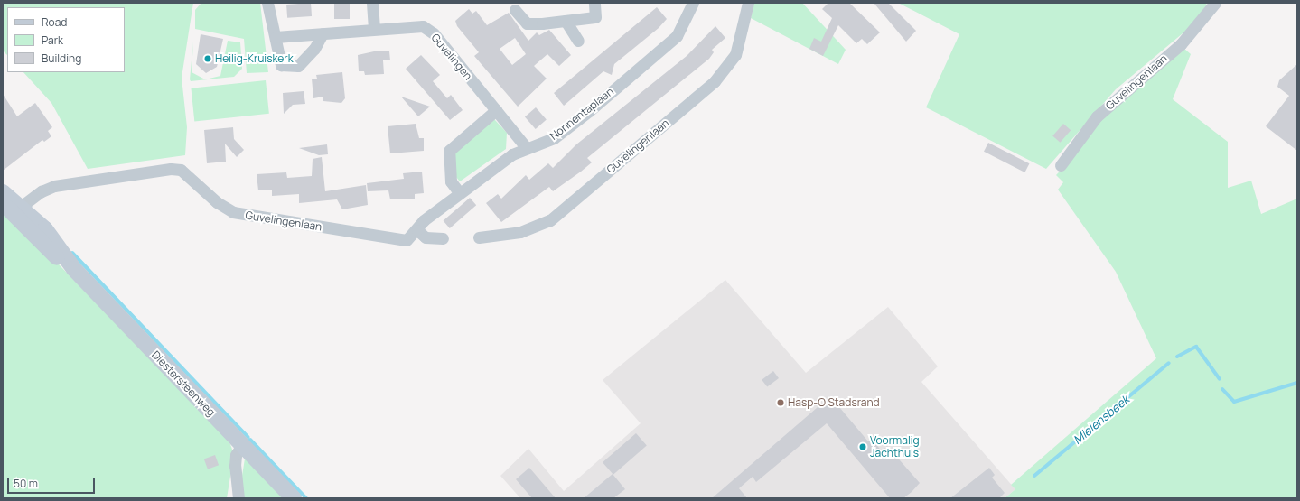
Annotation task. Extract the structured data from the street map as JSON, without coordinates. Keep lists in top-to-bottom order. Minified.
{"streets":{"main road":["Diestersteenweg"],"street":["Guvelingen","Guvelingenlaan","Nonnentaplaan"]},"crossings":[["Guvelingen","Nonnentaplaan"],["Guvelingenlaan","Nonnentaplaan"],["Guvelingenlaan","Diestersteenweg"]],"water":["Mielensbeek"],"places":["Heilig-Kruiskerk","Hasp-O Stadsrand","Voormalig Jachthuis"],"legend":["Road","Park","Building"],"scale_bar":"50 m"}
